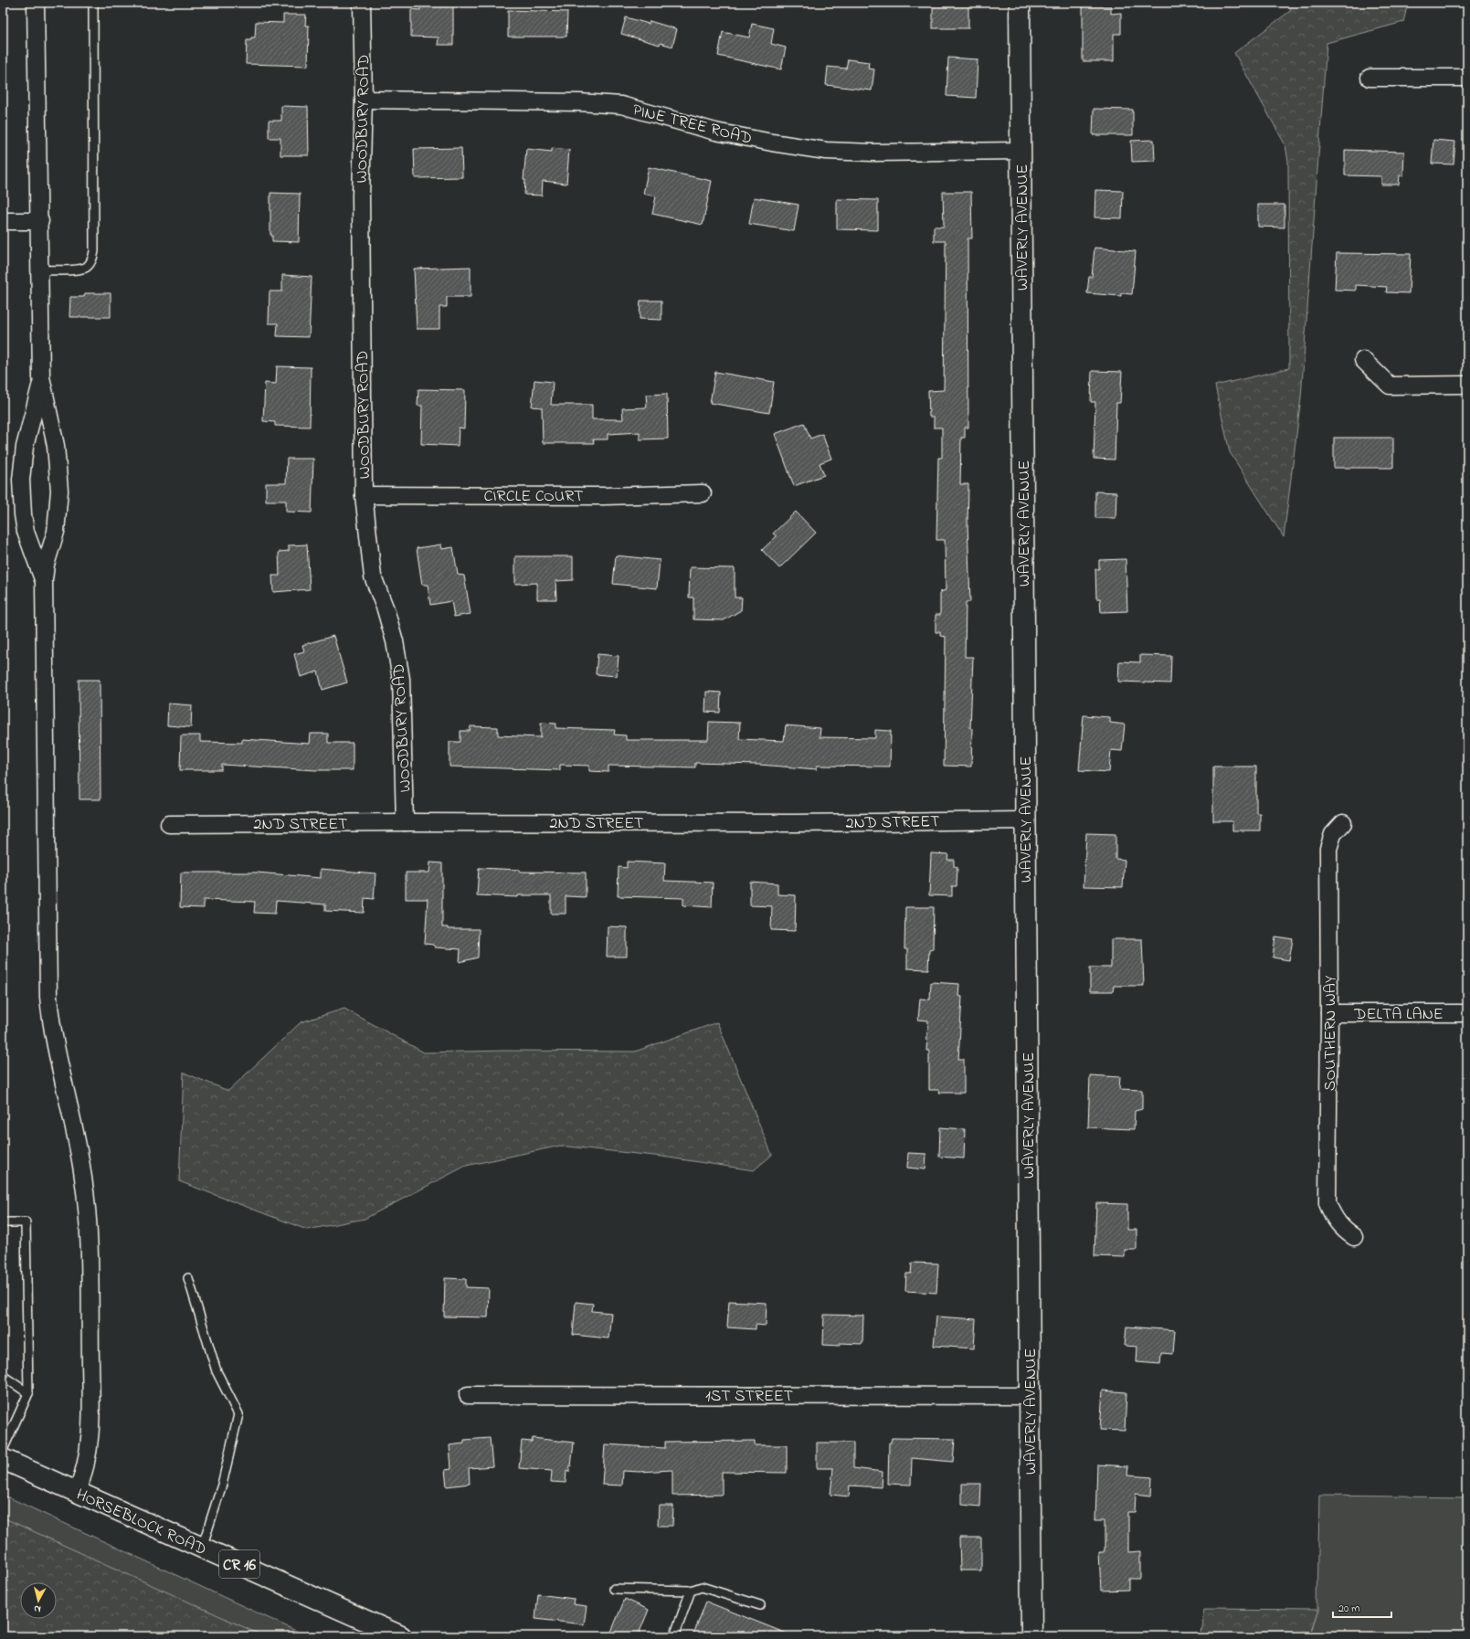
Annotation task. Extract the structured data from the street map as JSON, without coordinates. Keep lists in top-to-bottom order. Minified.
{"streets":{"street":["WOODBURY ROAD","PINE TREE ROAD","WAVERLY AVENUE","CIRCLE COURT","2ND STREET","DELTA LANE","SOUTHERN WAY","1ST STREET","HORSEBLOCK ROAD","CR 16"]},"crossings":[["WOODBURY ROAD","PINE TREE ROAD"],["WOODBURY ROAD","CIRCLE COURT"],["WOODBURY ROAD","2ND STREET"],["PINE TREE ROAD","WAVERLY AVENUE"],["WAVERLY AVENUE","2ND STREET"],["WAVERLY AVENUE","1ST STREET"],["DELTA LANE","SOUTHERN WAY"]],"scale_bar":"20 m","north":"bottom"}
